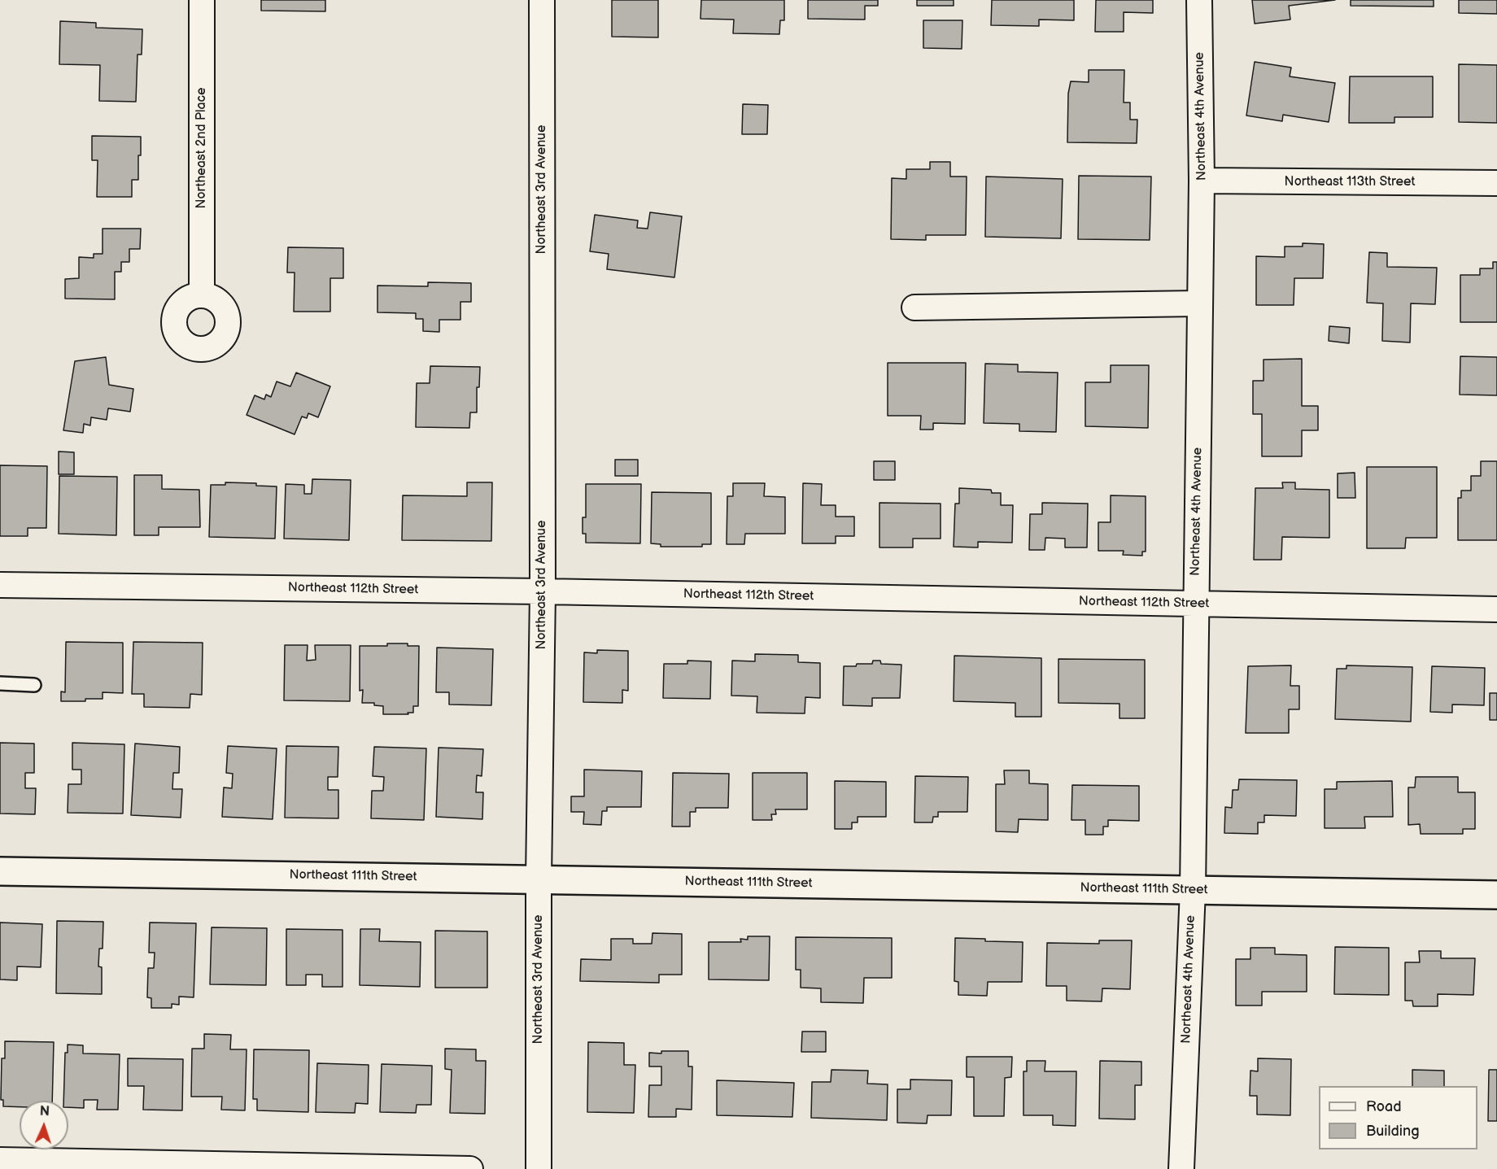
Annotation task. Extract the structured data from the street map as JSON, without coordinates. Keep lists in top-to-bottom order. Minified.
{"streets":{"street":["Northeast 4th Avenue","Northeast 2nd Place","Northeast 113th Street","Northeast 3rd Avenue","Northeast 112th Street","Northeast 111th Street"]},"crossings":[["Northeast 4th Avenue","Northeast 113th Street"],["Northeast 4th Avenue","Northeast 112th Street"],["Northeast 4th Avenue","Northeast 111th Street"],["Northeast 3rd Avenue","Northeast 112th Street"],["Northeast 3rd Avenue","Northeast 111th Street"]],"legend":["Road","Building"],"north":"top"}
